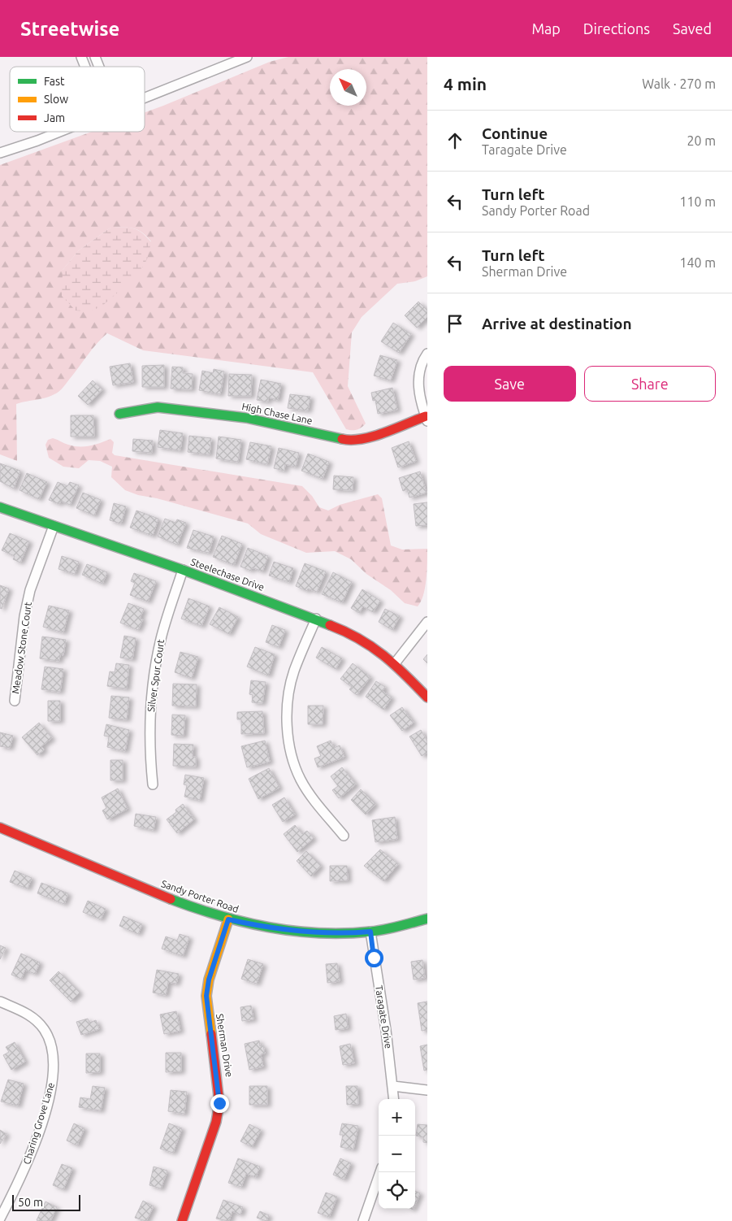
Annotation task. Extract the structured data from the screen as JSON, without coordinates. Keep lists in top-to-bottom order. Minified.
{"streets":{"street":["High Chase Lane","Steelechase Drive","Meadow Stone Court","Silver Spur Court","Sandy Porter Road","Taragate Drive","Sherman Drive","Charing Grove Lane"]},"crossings":[["Steelechase Drive","Meadow Stone Court"],["Steelechase Drive","Silver Spur Court"],["Sandy Porter Road","Taragate Drive"],["Sandy Porter Road","Sherman Drive"]],"legend":["Fast","Slow","Jam"],"scale_bar":"50 m","north":"top left","page":{"header":"Streetwise","nav":["Map","Directions","Saved"],"heading":["4 min","Walk · 270 m"],"list":[["Continue","Taragate Drive","20 m"],["Turn left","Sandy Porter Road","110 m"],["Turn left","Sherman Drive","140 m"],"Arrive at destination"],"buttons":["Save","Share"],"map_buttons":["+","−"],"scale":"50 m"}}
